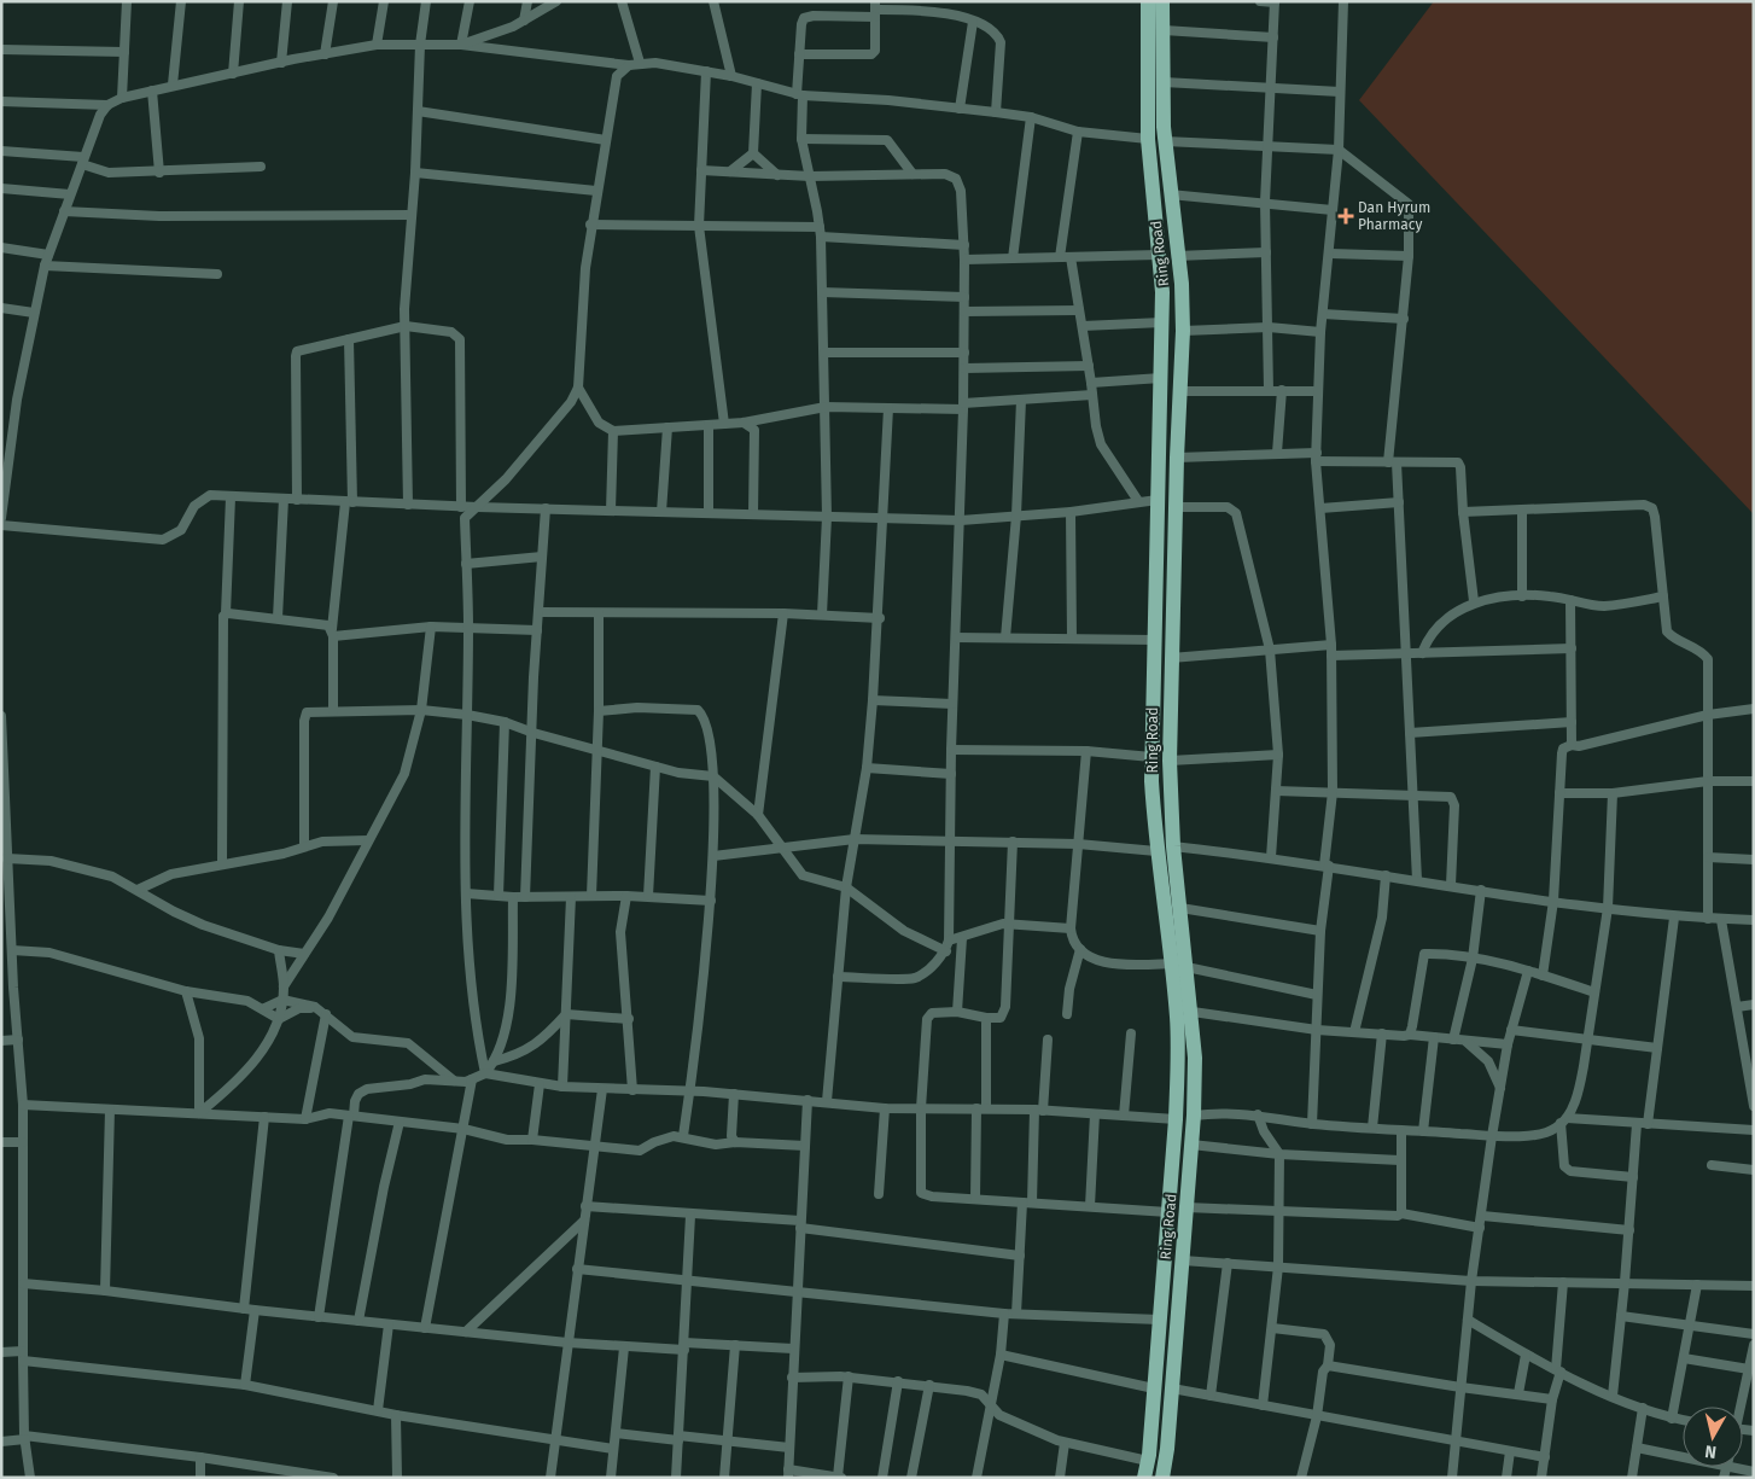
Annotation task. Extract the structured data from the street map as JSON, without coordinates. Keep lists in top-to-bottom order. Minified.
{"streets":{"main road":["Ring Road"]},"places":{"health":["Dan Hyrum Pharmacy"]},"north":"bottom"}
